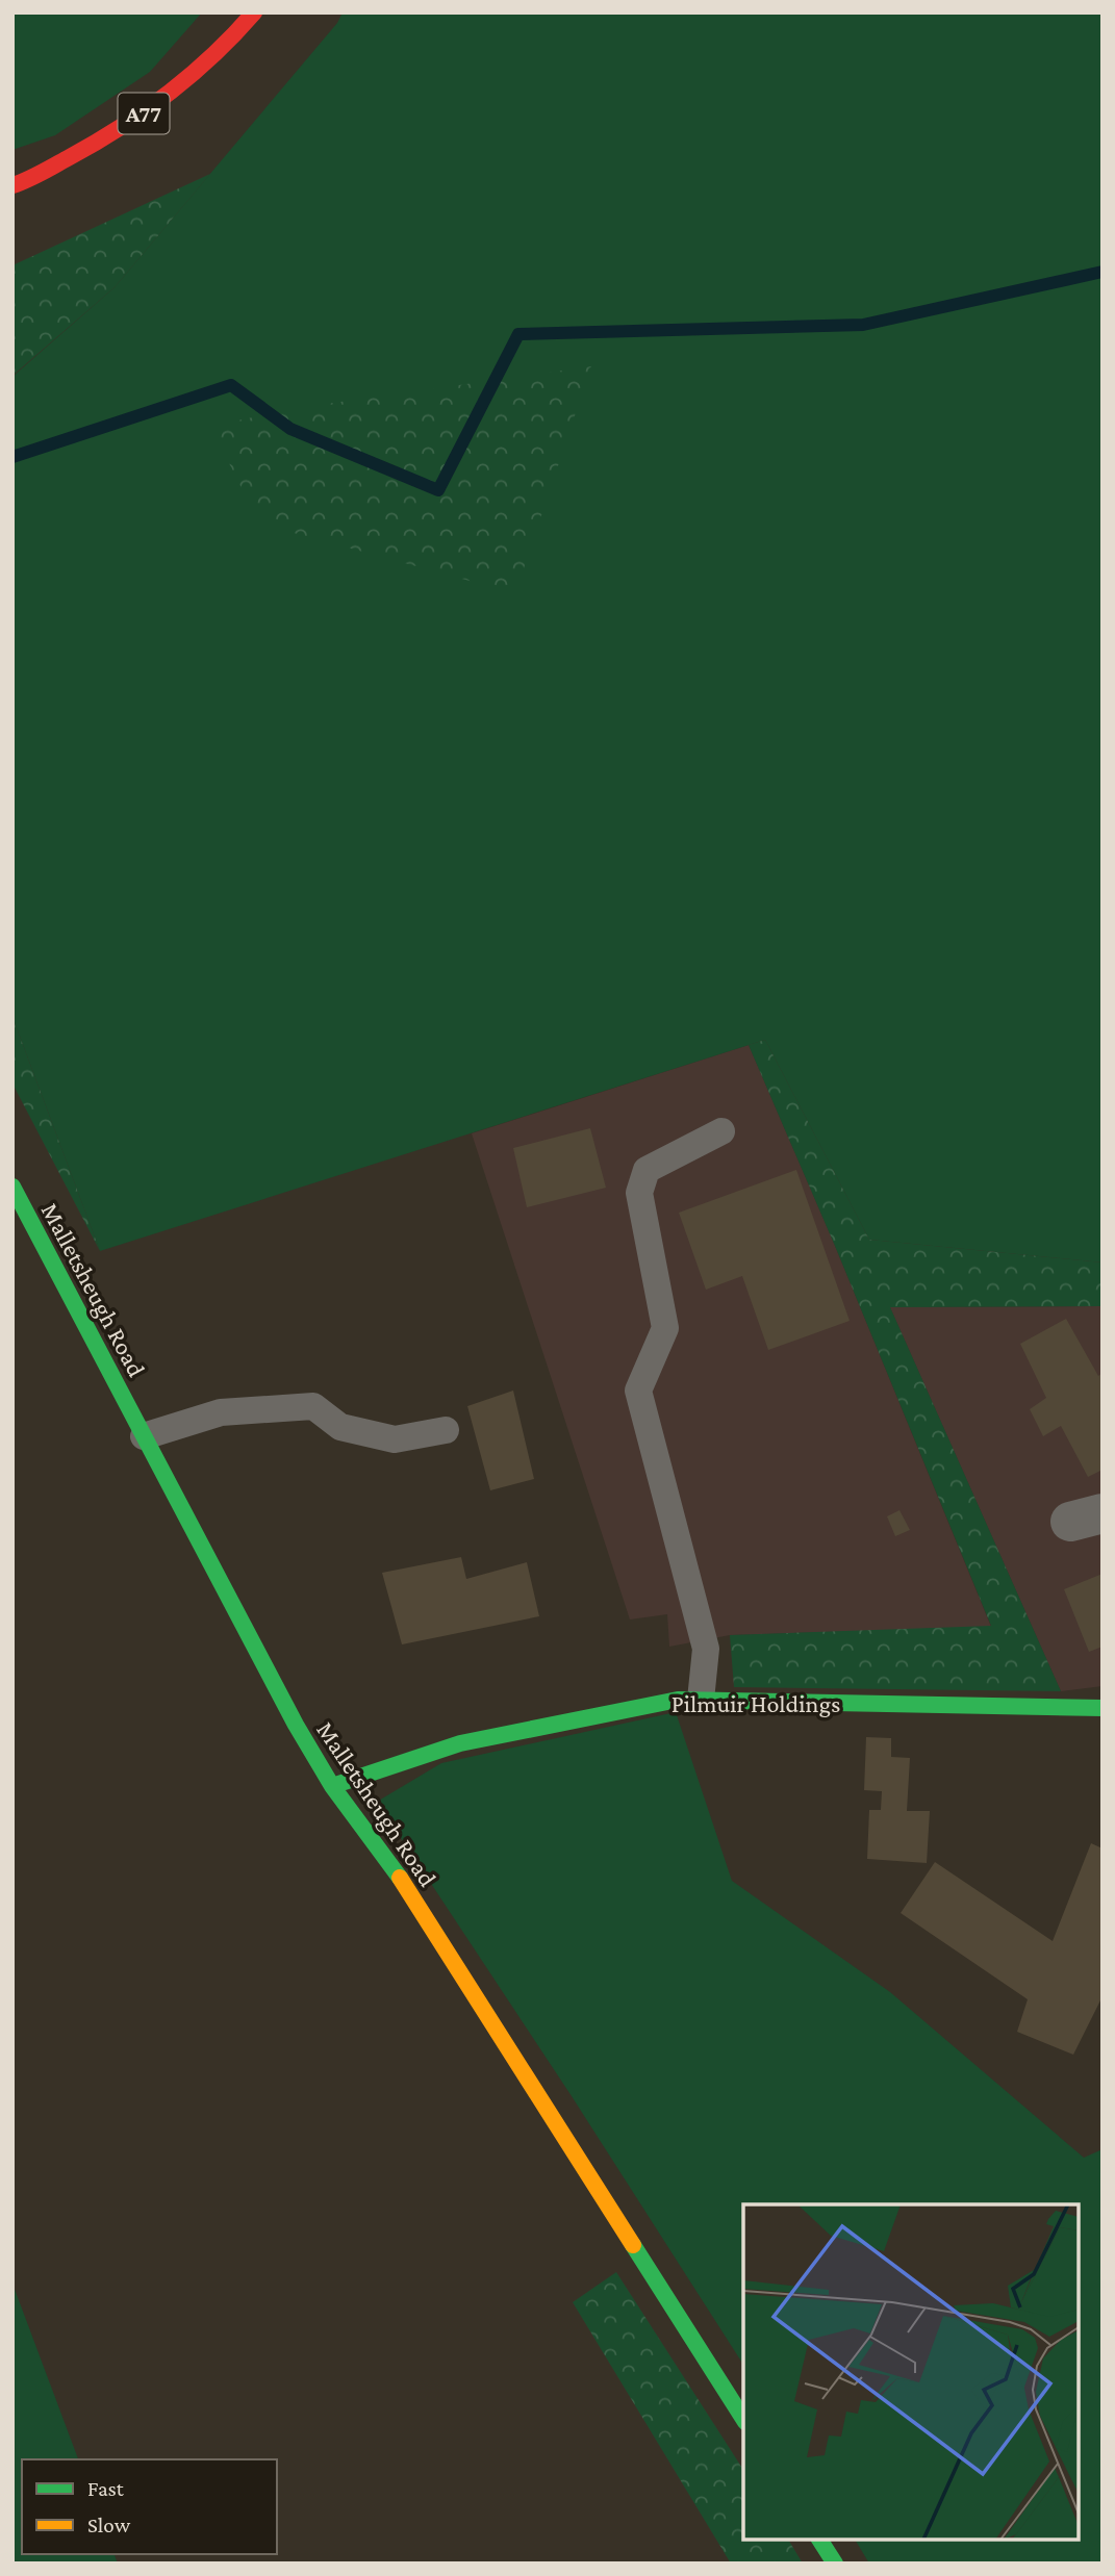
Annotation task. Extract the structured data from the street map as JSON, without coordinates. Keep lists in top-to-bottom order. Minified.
{"streets":{"street":["A77","Malletsheugh Road","Pilmuir Holdings"]},"crossings":[["Malletsheugh Road","Pilmuir Holdings"]],"legend":["Fast","Slow"]}
